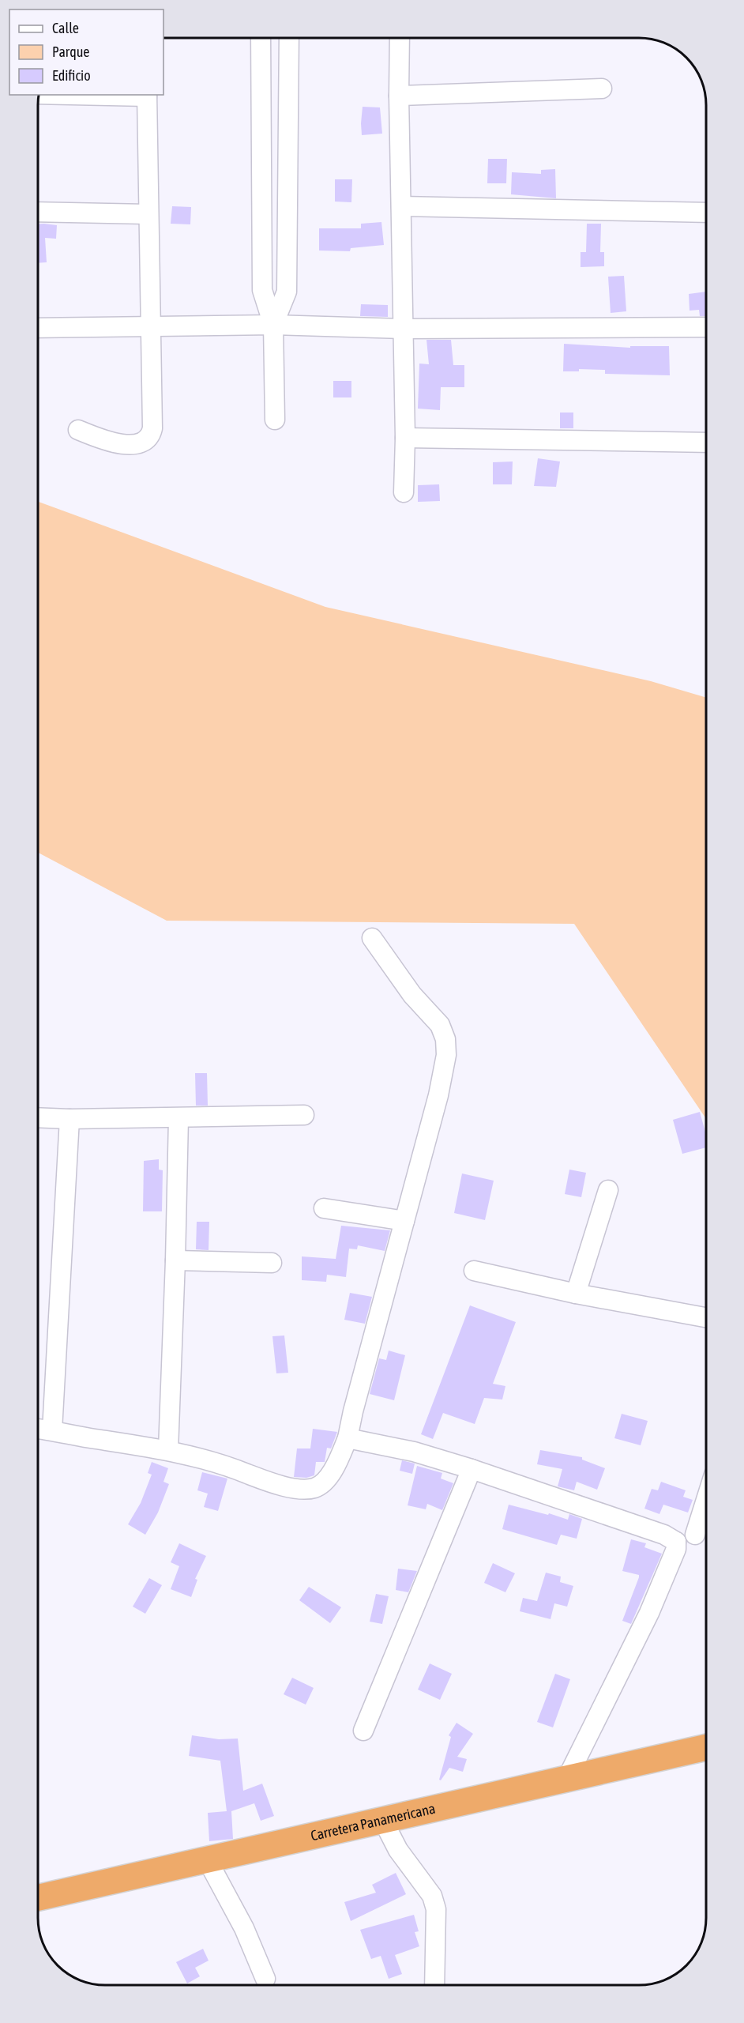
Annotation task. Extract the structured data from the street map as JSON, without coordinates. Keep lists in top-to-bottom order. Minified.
{"streets":{"highway":["Carretera Panamericana"]},"legend":["Calle","Parque","Edificio"]}
